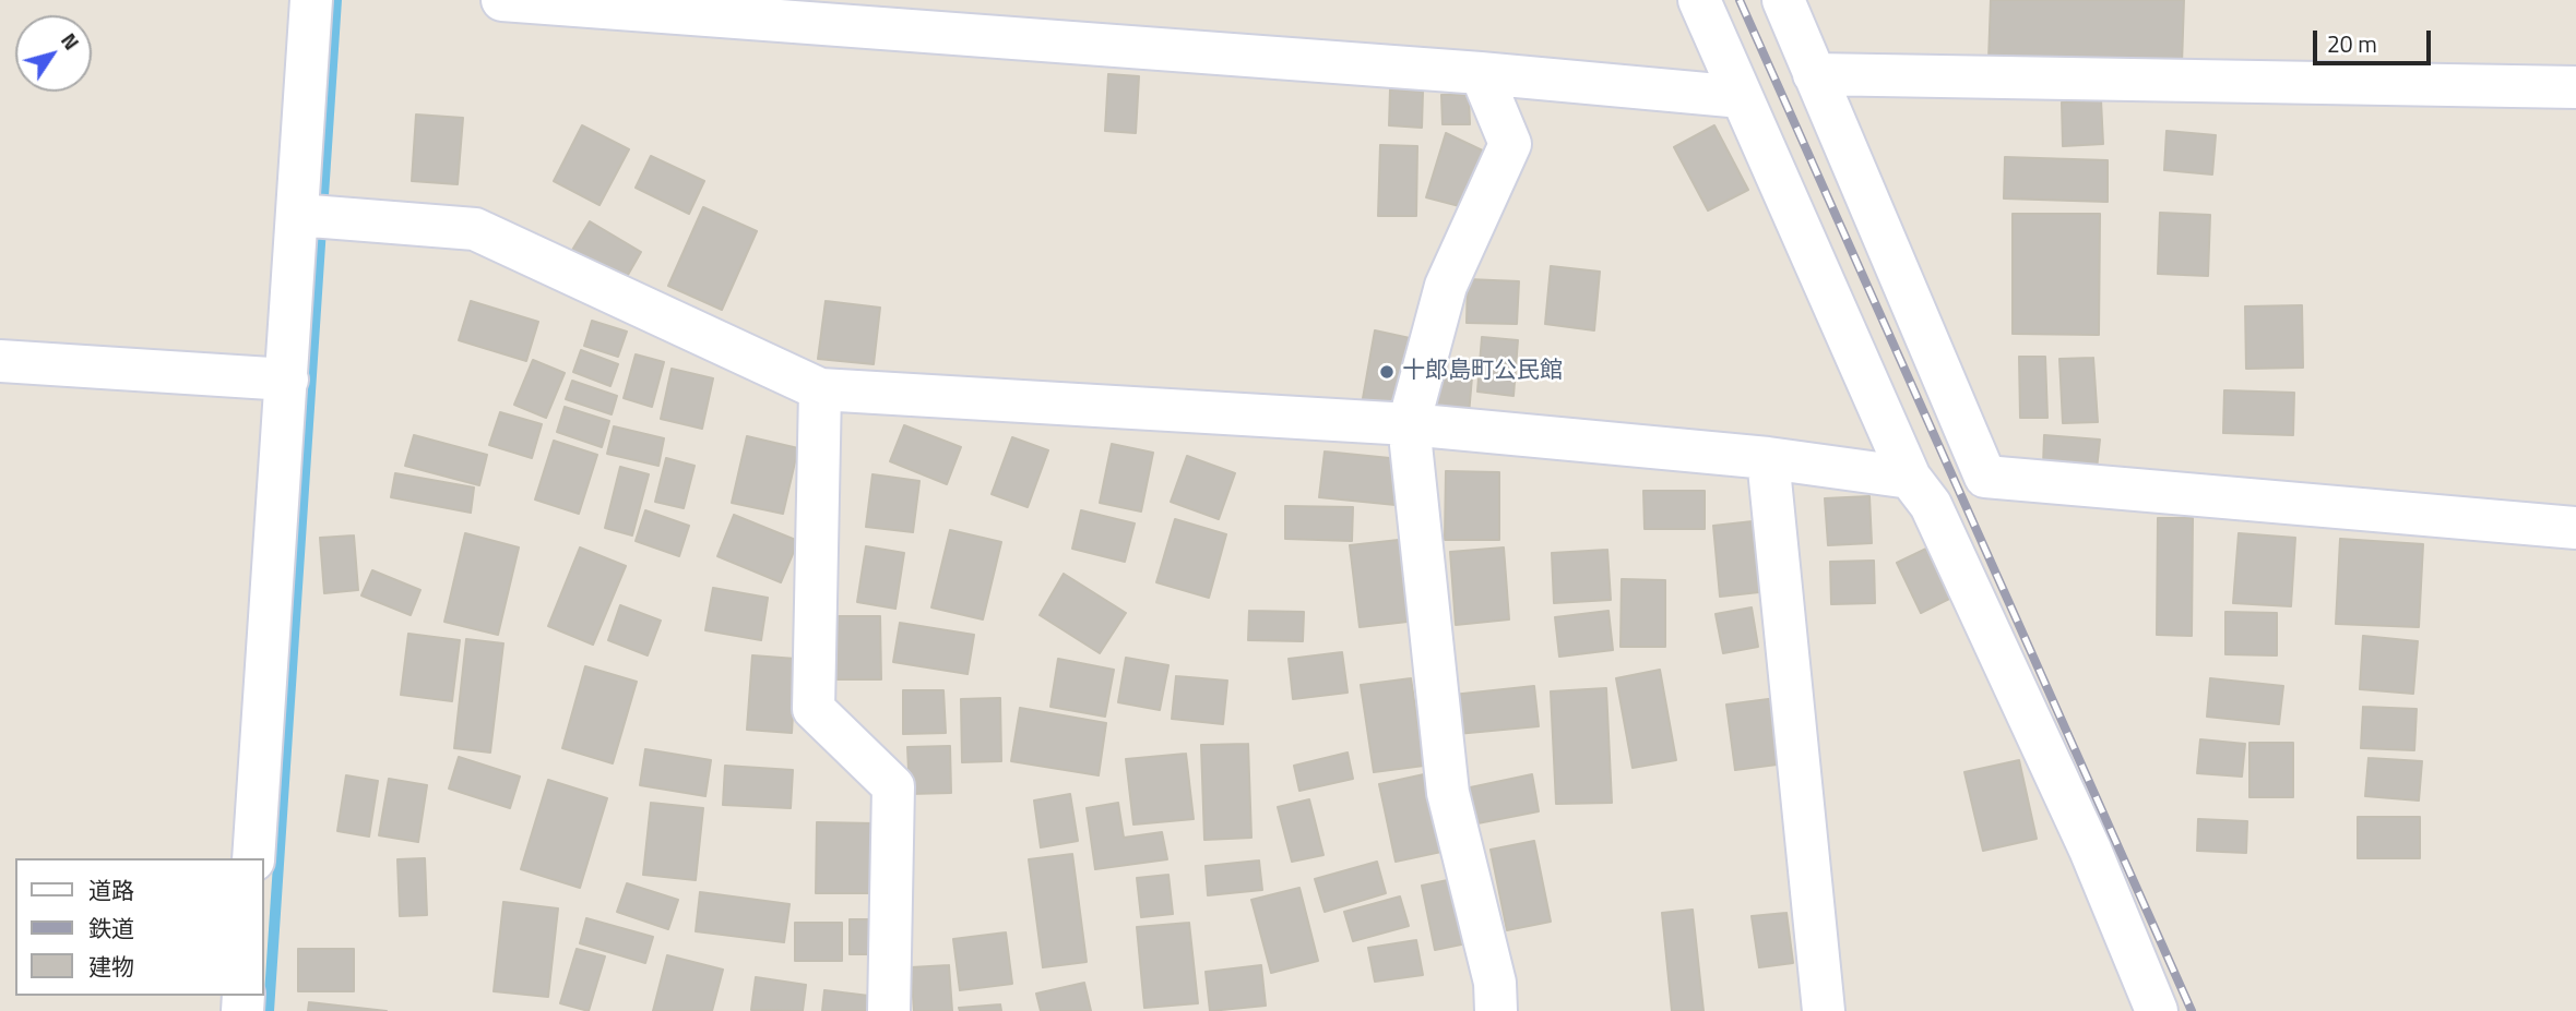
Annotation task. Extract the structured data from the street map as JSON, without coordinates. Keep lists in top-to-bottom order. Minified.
{"places":["十郎島町公民館"],"legend":["道路","鉄道","建物"],"scale_bar":"20 m","north":"top right"}
